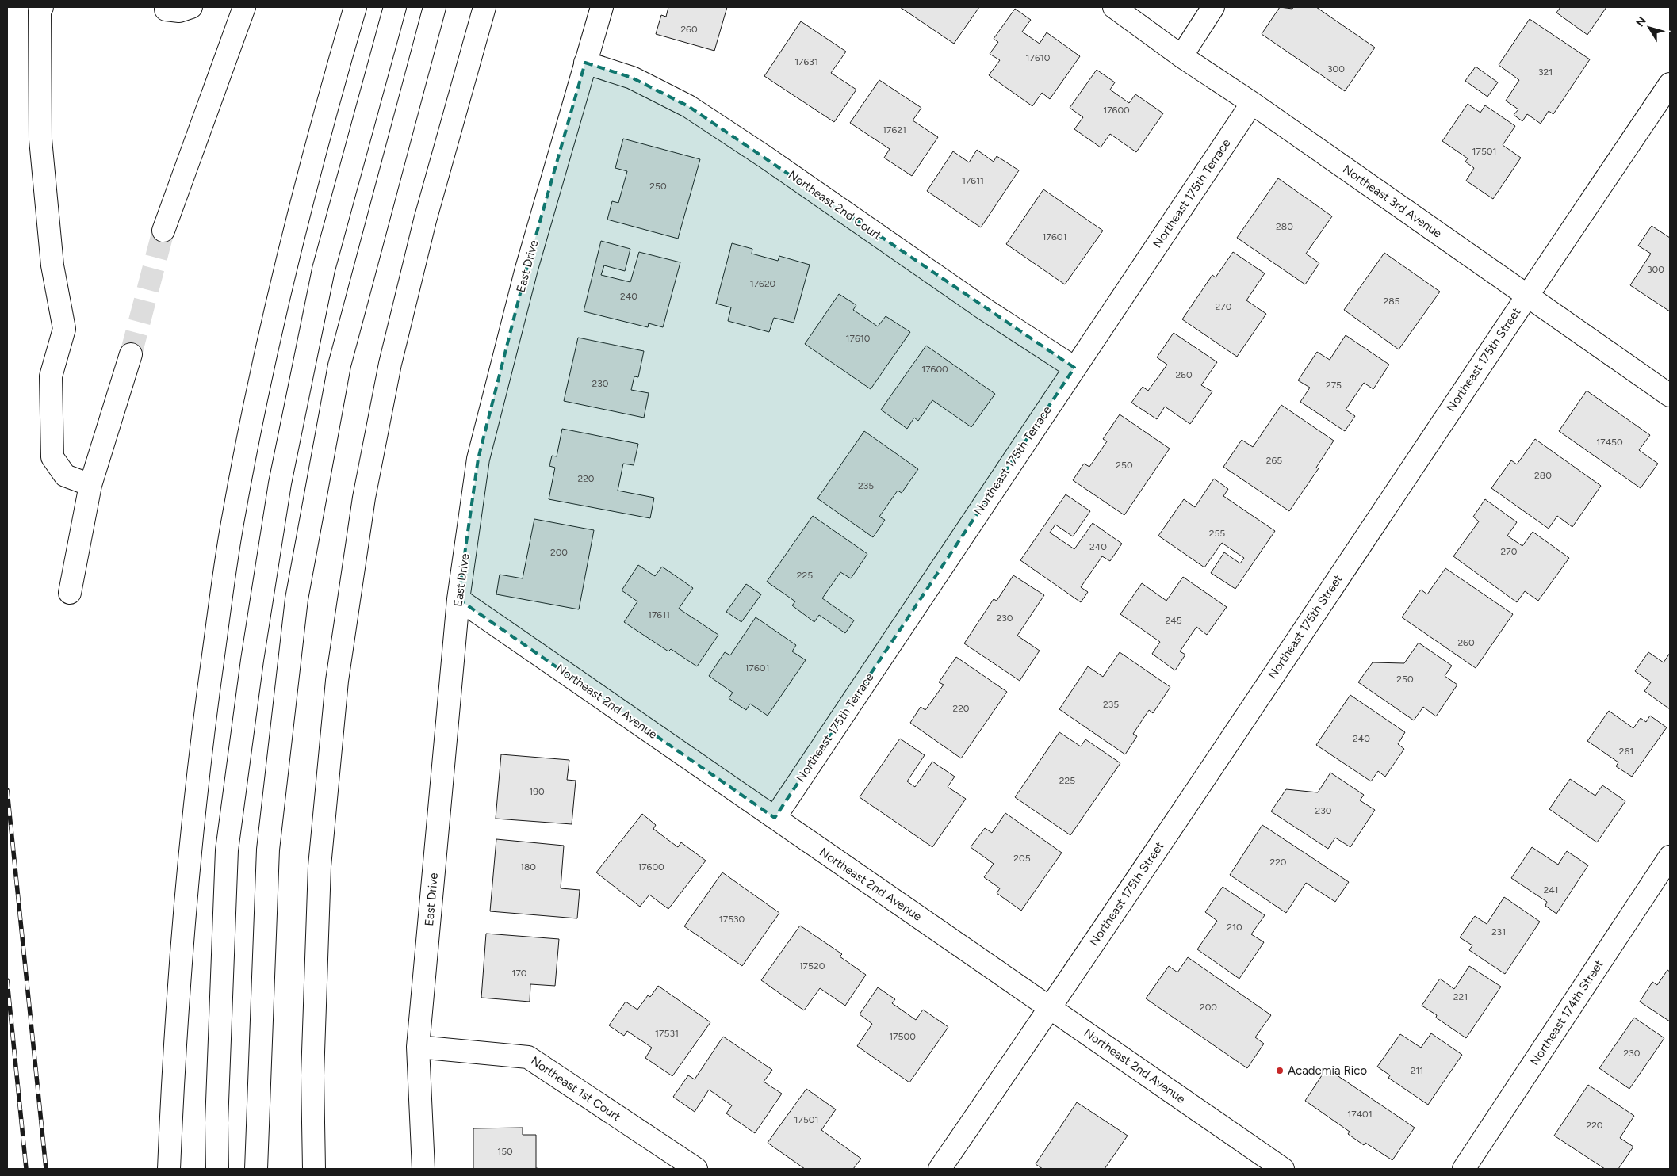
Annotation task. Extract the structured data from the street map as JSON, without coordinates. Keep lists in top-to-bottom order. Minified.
{"streets":{"main road":["Northeast 175th Terrace","Northeast 3rd Avenue","Northeast 2nd Court","East Drive","Northeast 175th Street","Northeast 2nd Avenue","Northeast 174th Street","Northeast 1st Court"]},"crossings":[["Northeast 175th Terrace","Northeast 3rd Avenue"],["Northeast 175th Terrace","Northeast 2nd Court"],["Northeast 175th Terrace","Northeast 2nd Avenue"],["Northeast 3rd Avenue","Northeast 175th Street"],["Northeast 2nd Court","East Drive"],["East Drive","Northeast 2nd Avenue"],["East Drive","Northeast 1st Court"],["Northeast 175th Street","Northeast 2nd Avenue"]],"places":["Academia Rico"],"house_numbers":["260","17610","17631","300","321","17600","17621","17501","17611","250","280","17601","300","17620","240","285","270","17610","17600","260","230","275","17450","265","250","280","220","235","255","240","270","200","225","17611","230","245","260","17601","250","235","220","240","261","225","190","230","205","220","180","17600","241","17530","210","231","17520","170","221","200","17531","17500","230","211","17401","17501","220","150"],"north":"top left"}
